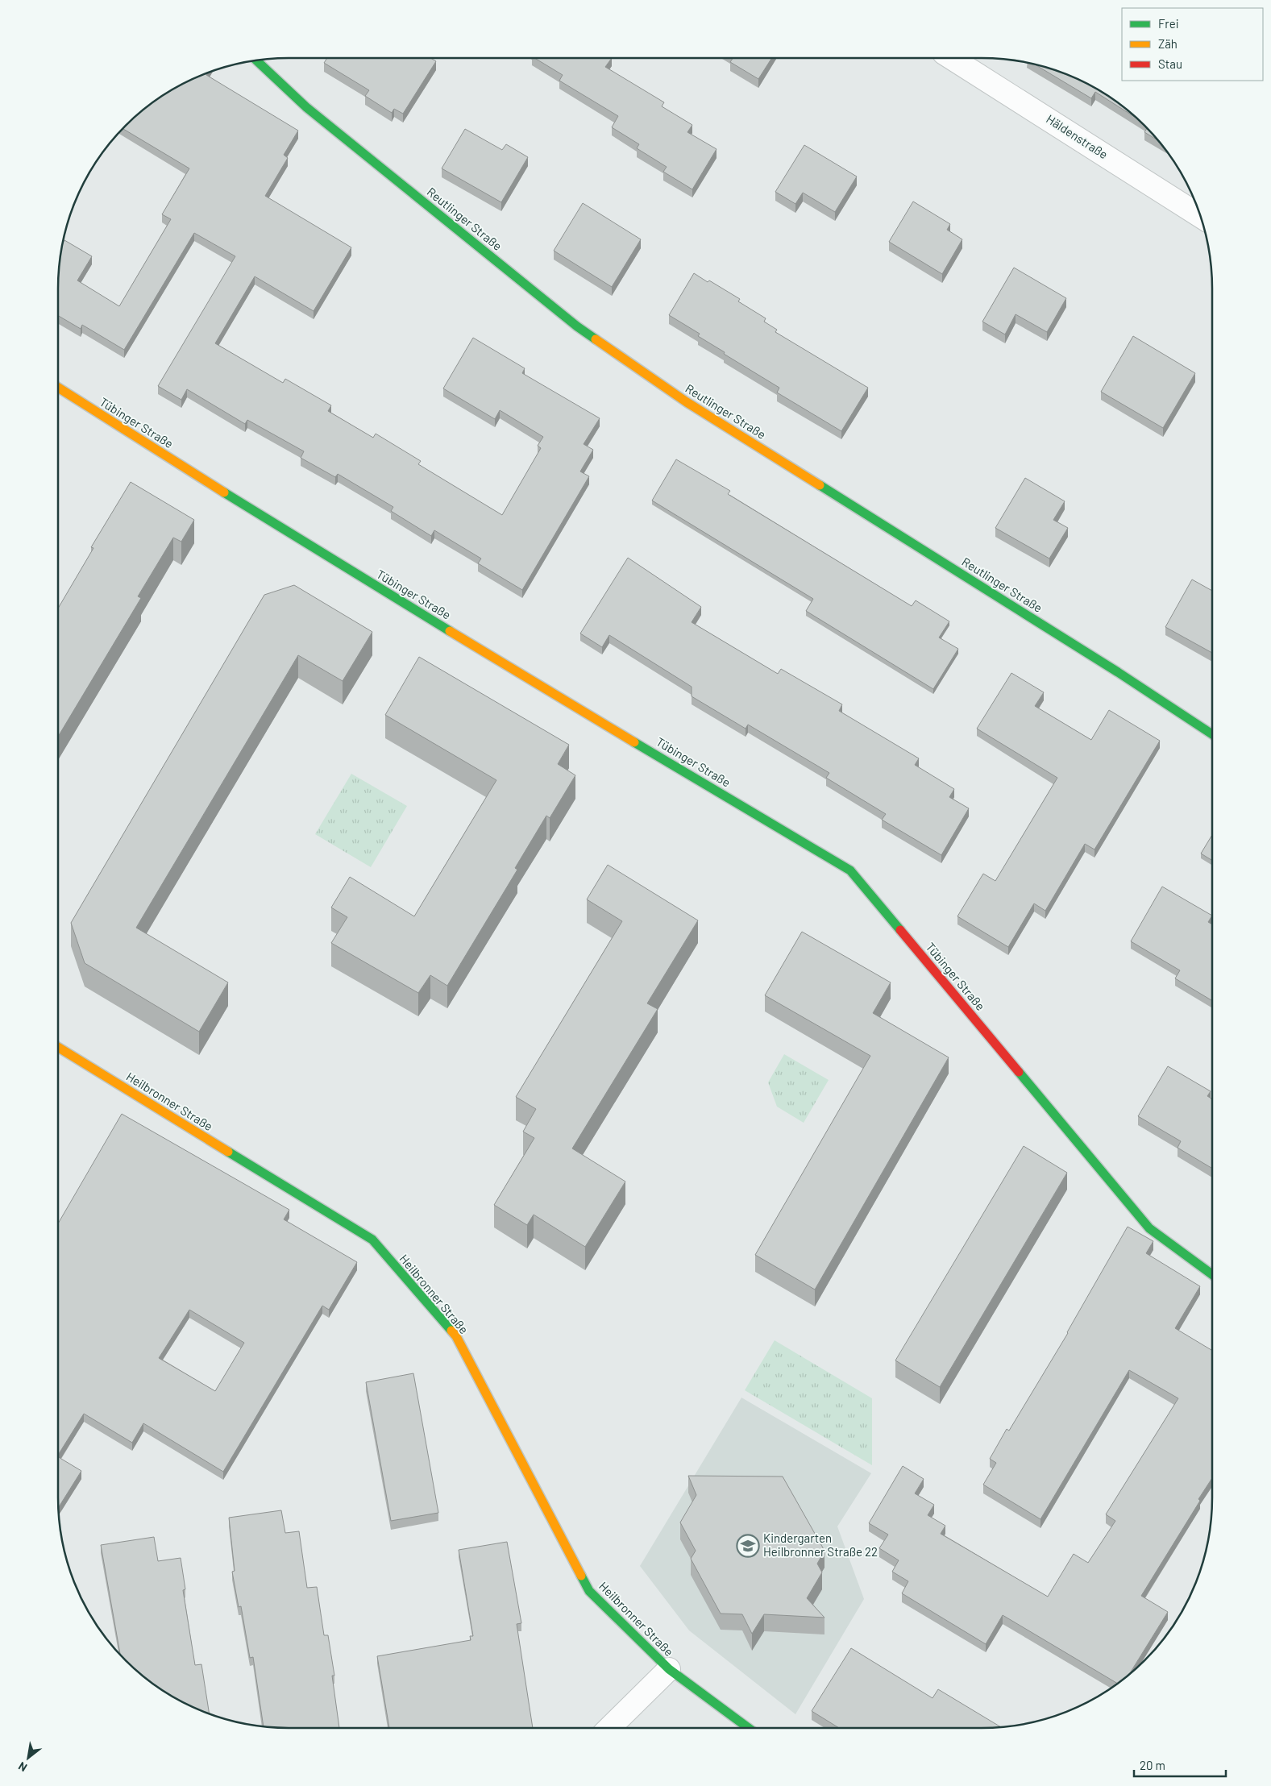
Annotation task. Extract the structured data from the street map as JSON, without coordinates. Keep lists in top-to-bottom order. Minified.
{"streets":{"street":["Häldenstraße","Reutlinger Straße","Tübinger Straße","Heilbronner Straße"]},"places":{"school or university":["Kindergarten Heilbronner Straße 22"]},"legend":["Frei","Zäh","Stau"],"scale_bar":"20 m","north":"bottom left"}
